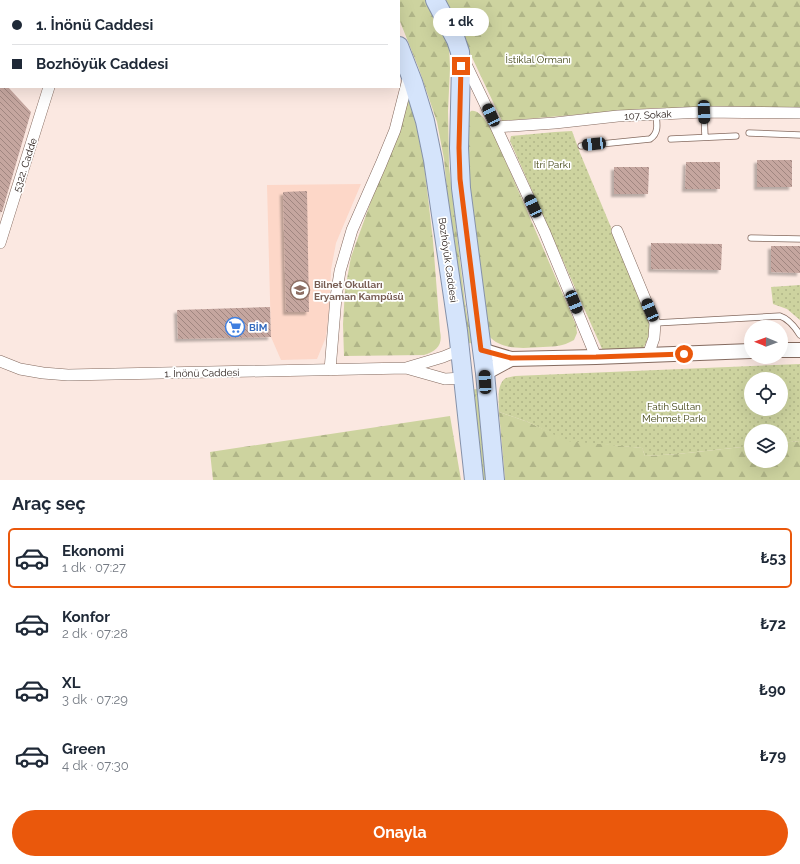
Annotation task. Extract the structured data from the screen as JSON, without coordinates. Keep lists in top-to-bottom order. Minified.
{"streets":{"main road":["Bozhöyük Caddesi"],"street":["107. Sokak","5322. Cadde","1. İnönü Caddesi"]},"parks":["İstiklal Ormanı","Itri Parkı","Fatih Sultan Mehmet Parkı"],"places":{"school or university":["Bilnet Okulları Eryaman Kampüsü"],"supermarket":["BİM"]},"north":"left","page":{"banner":["1. İnönü Caddesi","Bozhöyük Caddesi"],"bubble":"1 dk","heading":"Araç seç","list":[{"name":"Ekonomi","note":"1 dk · 07:27","value":"₺53"},{"name":"Konfor","note":"2 dk · 07:28","value":"₺72"},{"name":"XL","note":"3 dk · 07:29","value":"₺90"},{"name":"Green","note":"4 dk · 07:30","value":"₺79"}],"buttons":"Onayla"}}
